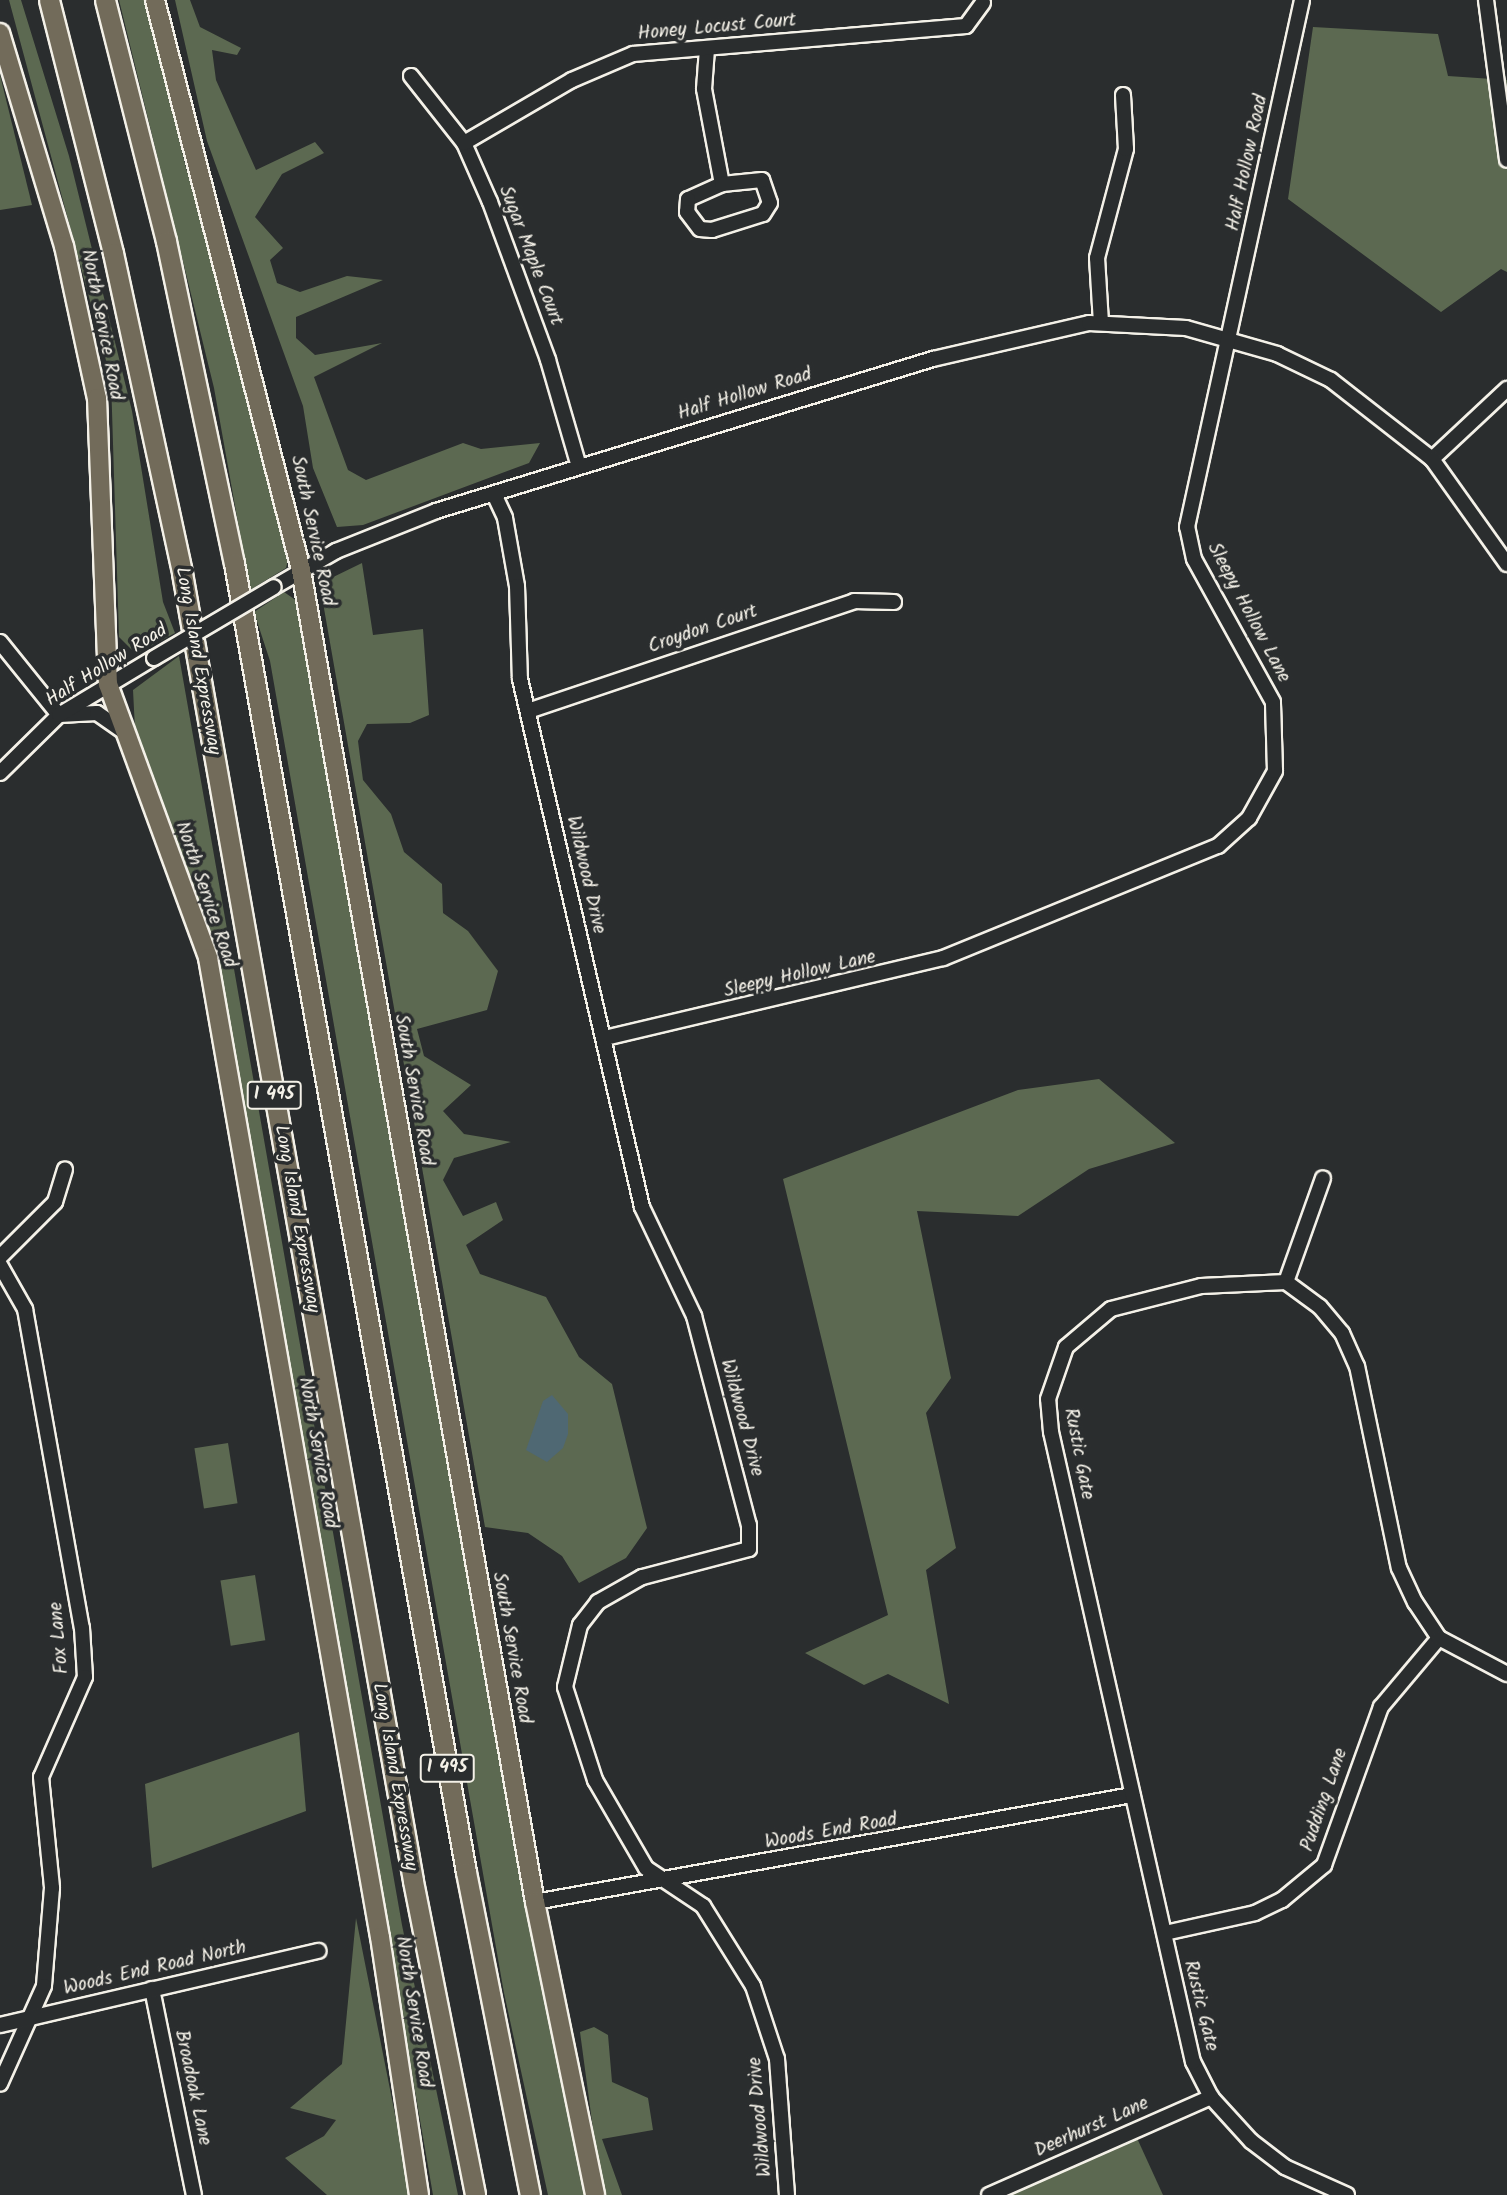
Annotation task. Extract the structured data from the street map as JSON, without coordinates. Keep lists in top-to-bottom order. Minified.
{"streets":{"highway":["Long Island Expressway","I 495"],"main road":["North Service Road","South Service Road"],"street":["Honey Locust Court","Half Hollow Road","Sugar Maple Court","Sleepy Hollow Lane","Croydon Court","Wildwood Drive","Rustic Gate","Fox Lane","Pudding Lane","Woods End Road","Woods End Road North","Broadoak Lane","Deerhurst Lane"]},"crossings":[["Honey Locust Court","Sugar Maple Court"],["Half Hollow Road","Sugar Maple Court"],["Half Hollow Road","North Service Road"],["Half Hollow Road","South Service Road"],["Half Hollow Road","Sleepy Hollow Lane"],["Half Hollow Road","Wildwood Drive"],["South Service Road","Woods End Road"],["Sleepy Hollow Lane","Wildwood Drive"],["Croydon Court","Wildwood Drive"],["Wildwood Drive","Woods End Road"],["Rustic Gate","Pudding Lane"],["Rustic Gate","Woods End Road"],["Rustic Gate","Deerhurst Lane"],["Fox Lane","Woods End Road North"],["Woods End Road North","Broadoak Lane"]]}
